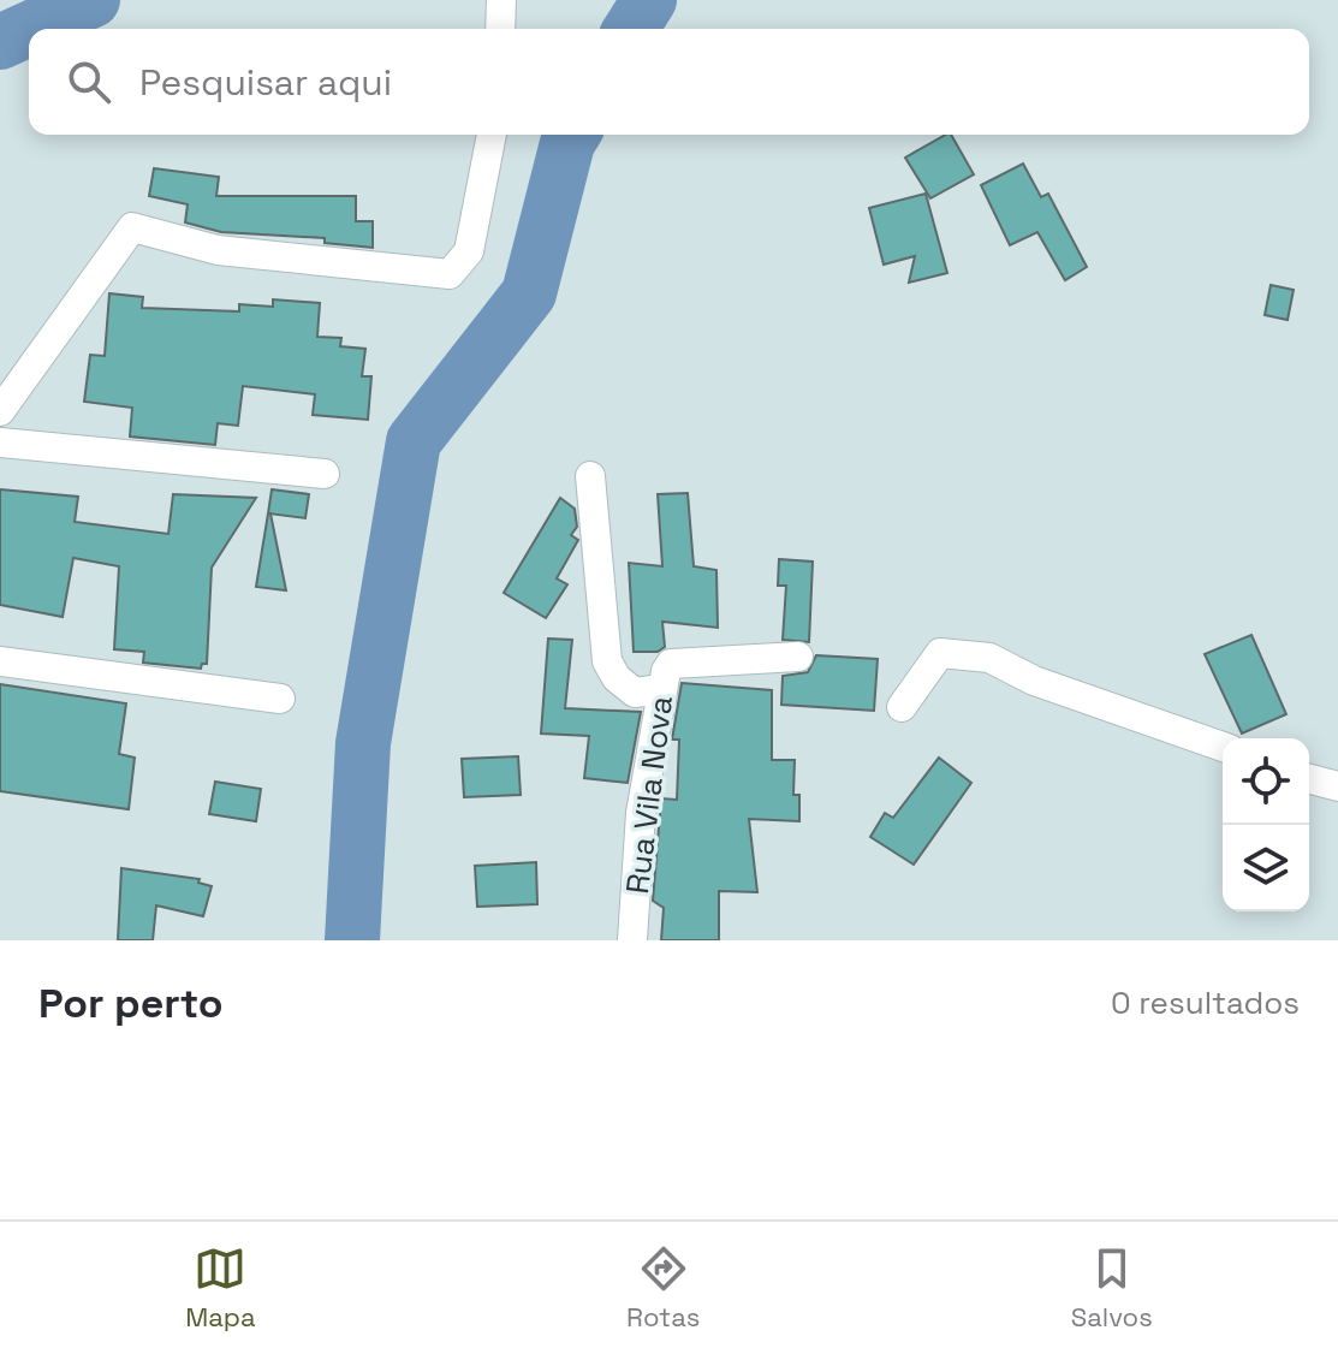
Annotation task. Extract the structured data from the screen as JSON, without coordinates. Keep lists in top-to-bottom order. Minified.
{"streets":{"street":["Rua Vila Nova"]},"page":{"search":"Pesquisar aqui","heading":["Por perto","0 resultados"],"nav":["Mapa","Rotas","Salvos"]}}
